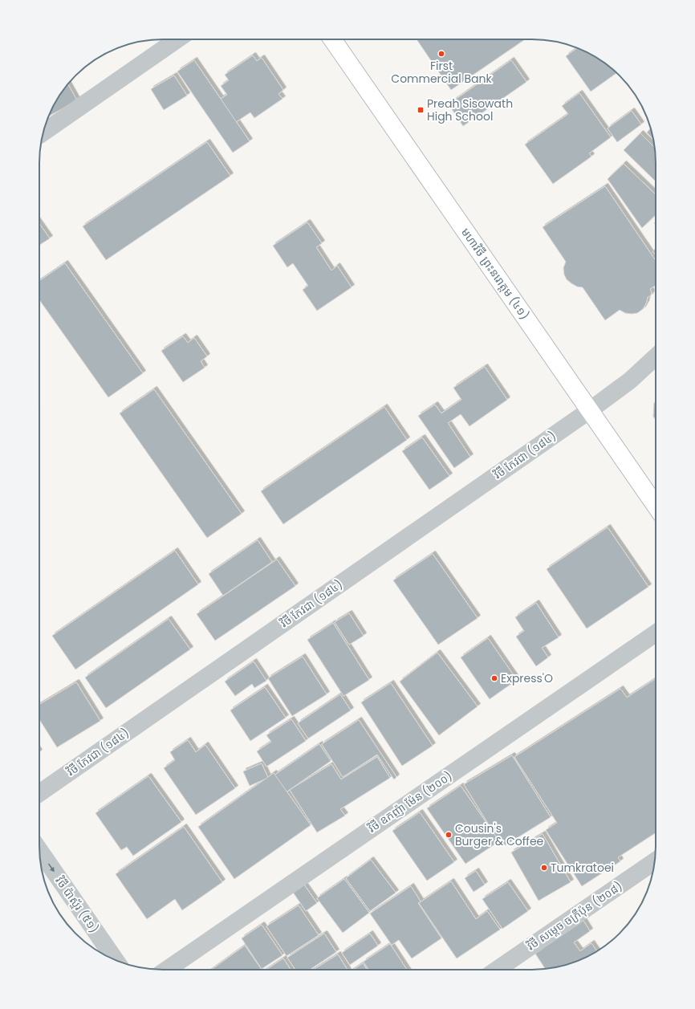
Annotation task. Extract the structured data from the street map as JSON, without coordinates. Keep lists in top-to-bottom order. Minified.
{"streets":{"main road":["មហាវិថី ព្រះនរោត្តម (៤១)"],"street":["វិថី កែវជា (១៨៤)","វិថី ឧកញ៉ា ម៉ែន (២០០)","វិថី ប៉ាស្ទ័រ (៥១)","វិថី សម្តេច ចក្រីប៉ុន (២០៨)"]},"crossings":[["មហាវិថី ព្រះនរោត្តម (៤១)","វិថី កែវជា (១៨៤)"]],"one_way":["វិថី ប៉ាស្ទ័រ (៥១)"],"places":{"other":["First Commercial Bank","Express'O","Cousin's Burger & Coffee","Tumkratoei"],"transit":["Preah Sisowath High School"]}}
